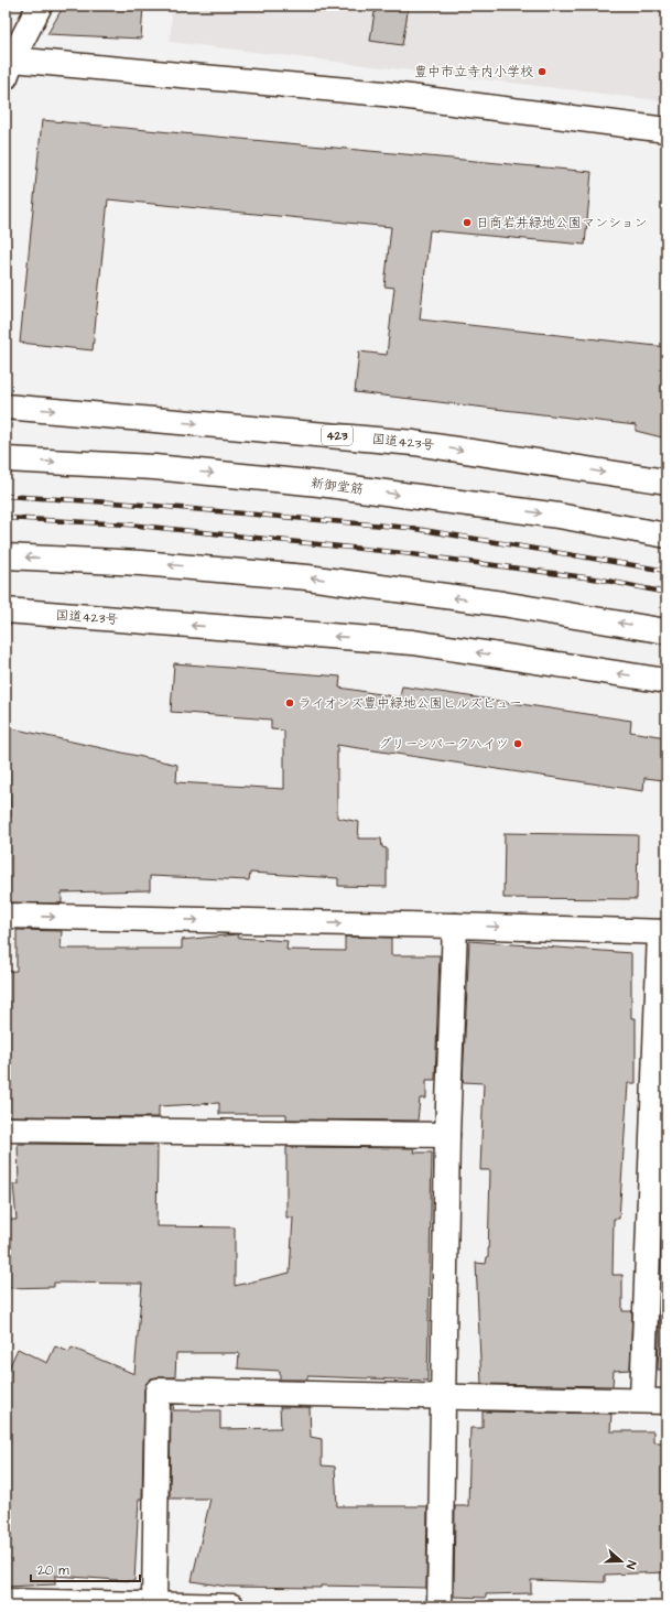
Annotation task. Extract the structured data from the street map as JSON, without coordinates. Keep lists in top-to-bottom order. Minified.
{"streets":{"main road":["423","国道423号","新御堂筋"]},"places":["豊中市立寺内小学校","日商岩井緑地公園マンション","ライオンズ豊中緑地公園ヒルズビュー","グリーンパークハイツ"],"scale_bar":"20 m","north":"right"}
